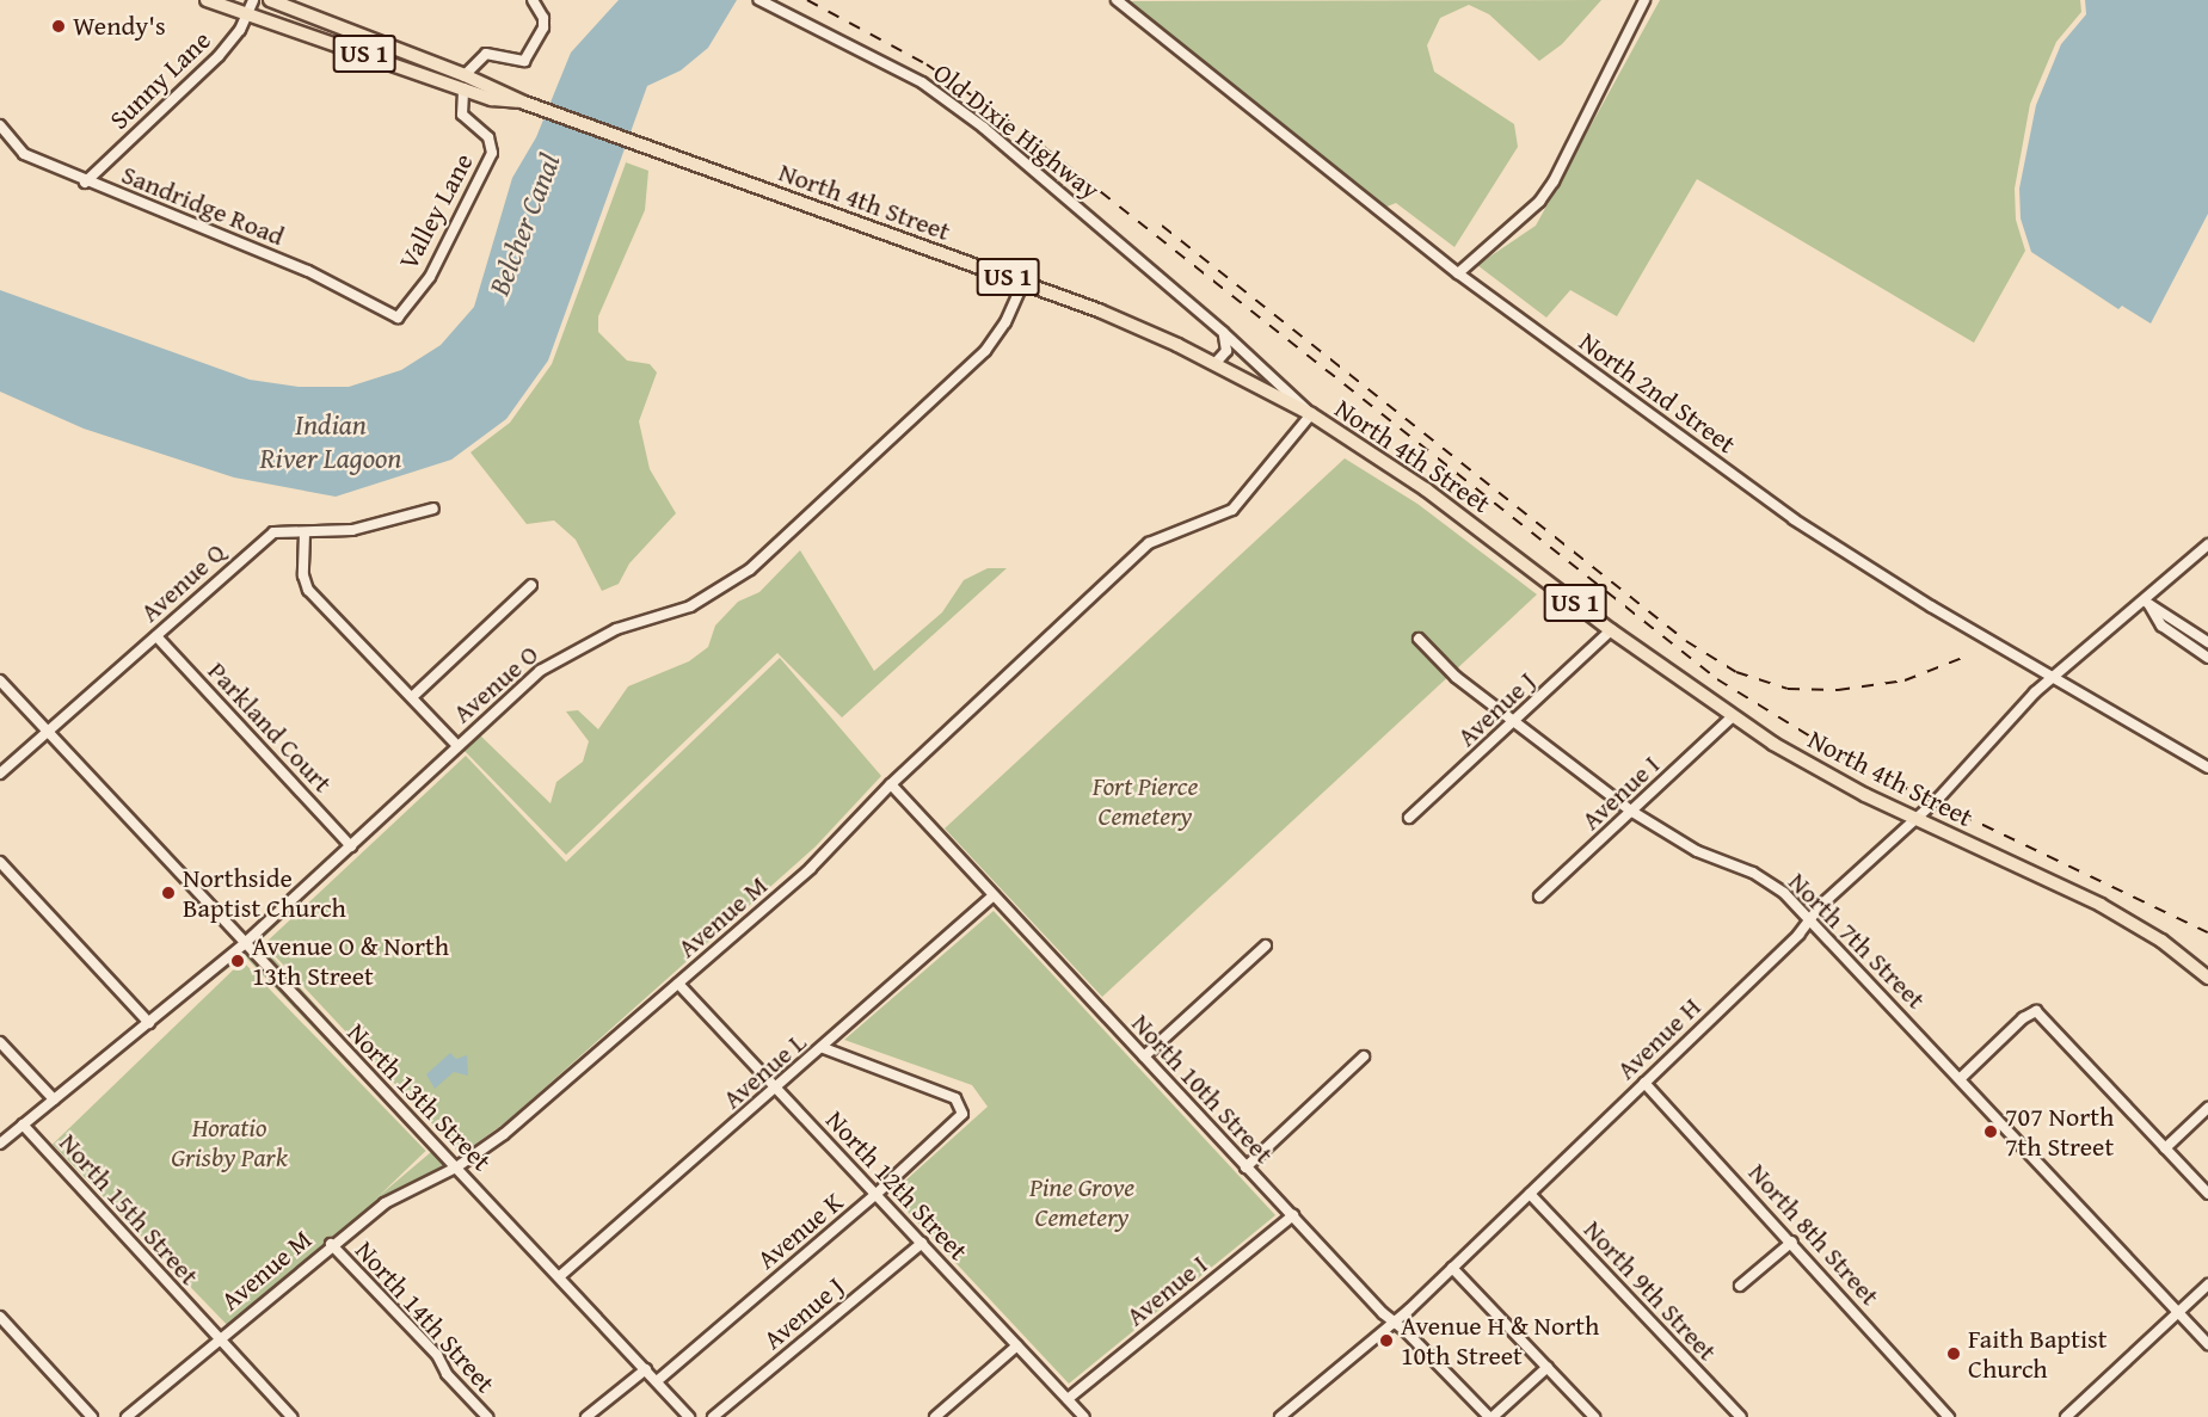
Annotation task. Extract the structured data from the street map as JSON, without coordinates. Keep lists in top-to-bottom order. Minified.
{"streets":{"main road":["US 1","North 4th Street"],"street":["Sunny Lane","Old Dixie Highway","Sandridge Road","Valley Lane","North 2nd Street","Avenue Q","Avenue O","Avenue J","Parkland Court","Avenue I","Avenue M","North 7th Street","Avenue H","Avenue L","North 10th Street","North 13th Street","North 12th Street","North 15th Street","Avenue K","North 8th Street","North 9th Street","North 14th Street"]},"crossings":[["US 1","Sunny Lane"],["US 1","North 4th Street"],["US 1","Valley Lane"],["Sunny Lane","Sandridge Road"],["Old Dixie Highway","North 4th Street"],["Old Dixie Highway","Avenue M"],["North 4th Street","Avenue O"],["North 4th Street","Avenue J"],["North 4th Street","Avenue I"],["North 4th Street","Avenue M"],["North 4th Street","Avenue H"],["Sandridge Road","Valley Lane"],["North 2nd Street","Avenue H"],["Avenue Q","Parkland Court"],["Avenue Q","North 13th Street"],["Avenue O","Parkland Court"],["Avenue O","North 13th Street"],["Avenue O","North 15th Street"],["Avenue J","North 7th Street"],["Avenue J","North 12th Street"],["Avenue I","North 7th Street"],["Avenue I","North 10th Street"],["Avenue I","North 12th Street"],["Avenue M","North 10th Street"],["Avenue M","North 13th Street"],["Avenue M","North 12th Street"],["Avenue M","North 15th Street"],["Avenue M","North 14th Street"],["North 7th Street","Avenue H"],["Avenue H","North 10th Street"],["Avenue H","North 8th Street"],["Avenue H","North 9th Street"],["Avenue L","North 10th Street"],["Avenue L","North 13th Street"],["Avenue L","North 12th Street"],["Avenue L","Avenue K"],["North 13th Street","Avenue K"],["North 12th Street","Avenue K"]],"water":["Belcher Canal","Indian River Lagoon"],"parks":["Fort Pierce Cemetery","Horatio Grisby Park","Pine Grove Cemetery"],"places":["Wendy's","Northside Baptist Church","Avenue O & North 13th Street","707 North 7th Street","Avenue H & North 10th Street","Faith Baptist Church"]}
